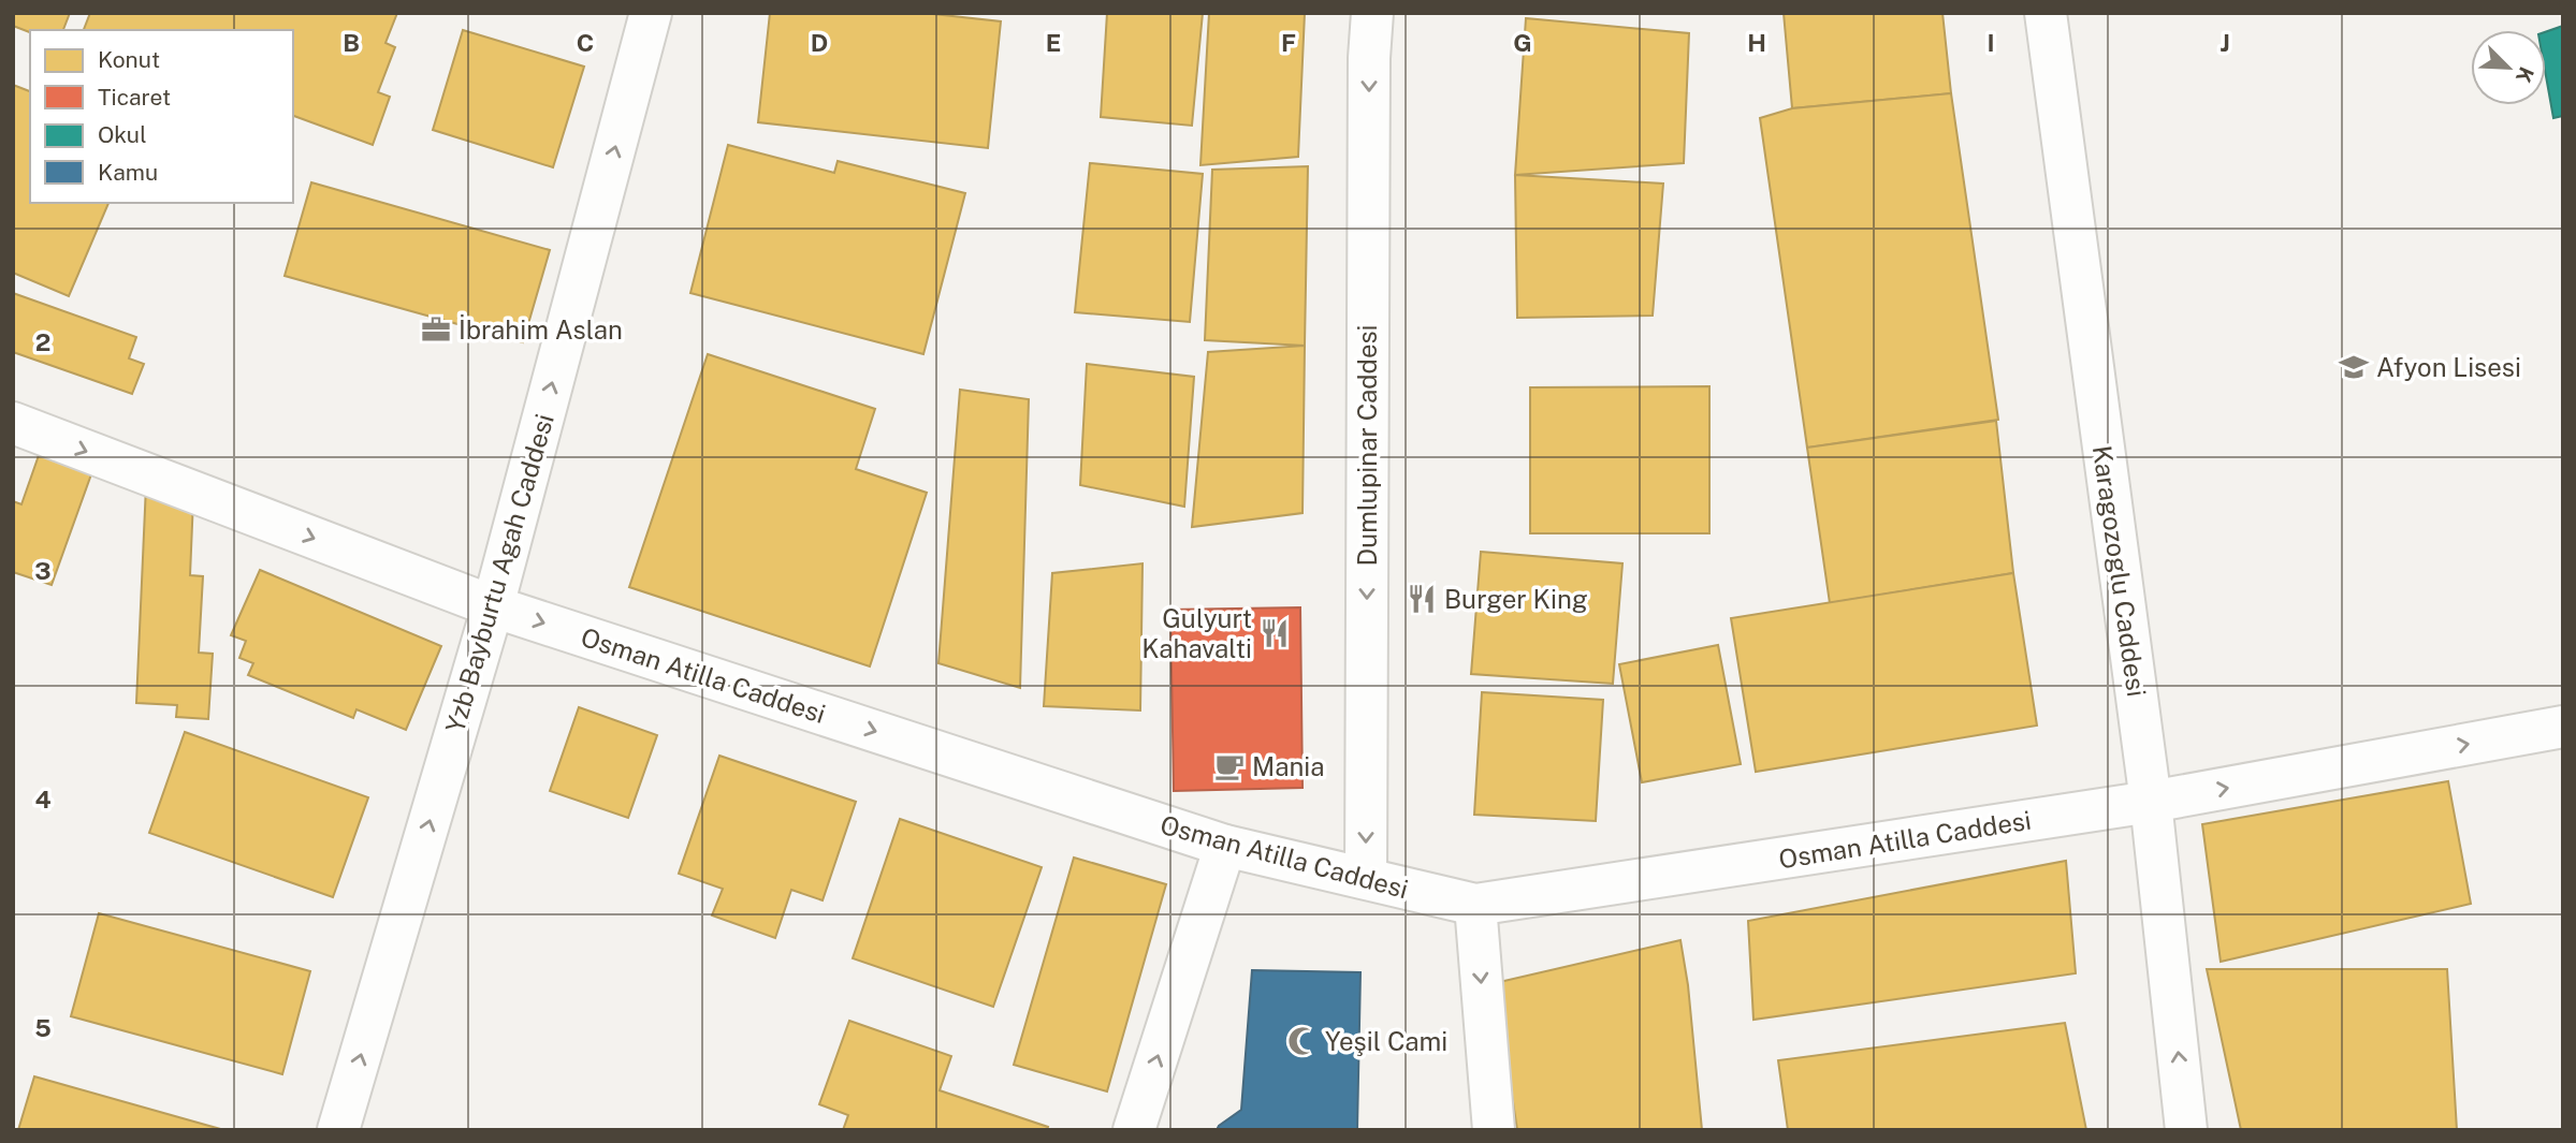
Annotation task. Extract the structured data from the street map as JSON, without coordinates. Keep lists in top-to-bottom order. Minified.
{"streets":{"street":["Dumlupinar Caddesi","Karagozoglu Caddesi","Yzb Bayburtu Agah Caddesi","Osman Atilla Caddesi"]},"crossings":[["Dumlupinar Caddesi","Osman Atilla Caddesi"],["Karagozoglu Caddesi","Osman Atilla Caddesi"],["Yzb Bayburtu Agah Caddesi","Osman Atilla Caddesi"]],"one_way":["Dumlupinar Caddesi","Yzb Bayburtu Agah Caddesi","Osman Atilla Caddesi"],"places":{"office":["İbrahim Aslan"],"school or university":["Afyon Lisesi"],"restaurant":["Burger King","Gulyurt Kahavalti"],"cafe":["Mania"],"mosque":["Yeşil Cami"]},"legend":["Konut","Ticaret","Okul","Kamu"],"north":"bottom right","grid":{"columns":["B","C","D","E","F","G","H","I","J"],"rows":["2","3","4","5"]}}
